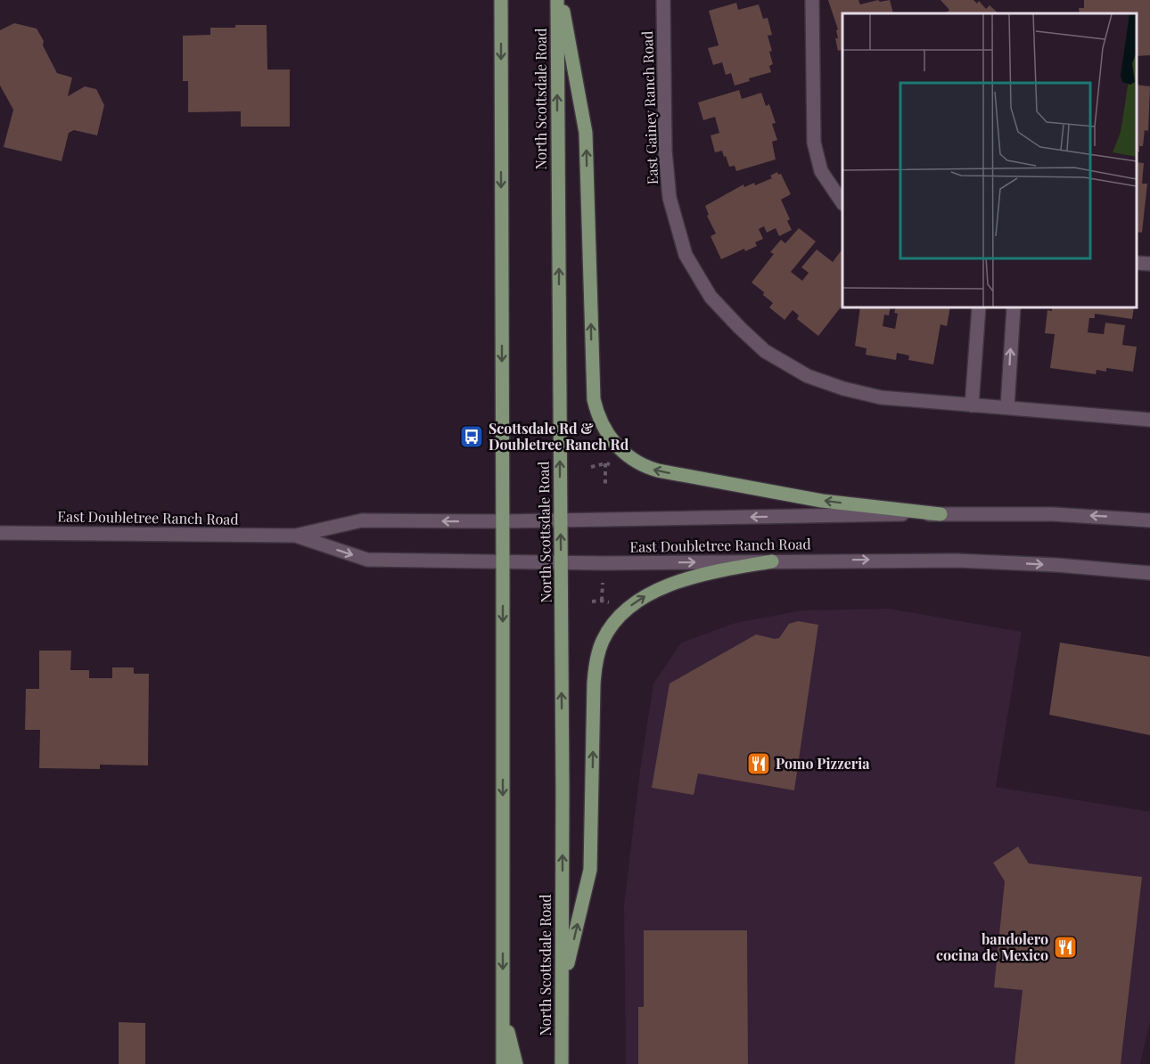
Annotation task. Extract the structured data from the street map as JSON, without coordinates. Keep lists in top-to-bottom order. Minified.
{"streets":{"main road":["North Scottsdale Road","East Gainey Ranch Road","East Doubletree Ranch Road"]},"crossings":[["North Scottsdale Road","East Doubletree Ranch Road"]],"places":{"bus stop":["Scottsdale Rd & Doubletree Ranch Rd"],"restaurant":["Pomo Pizzeria","bandolero cocina de Mexico"]}}
